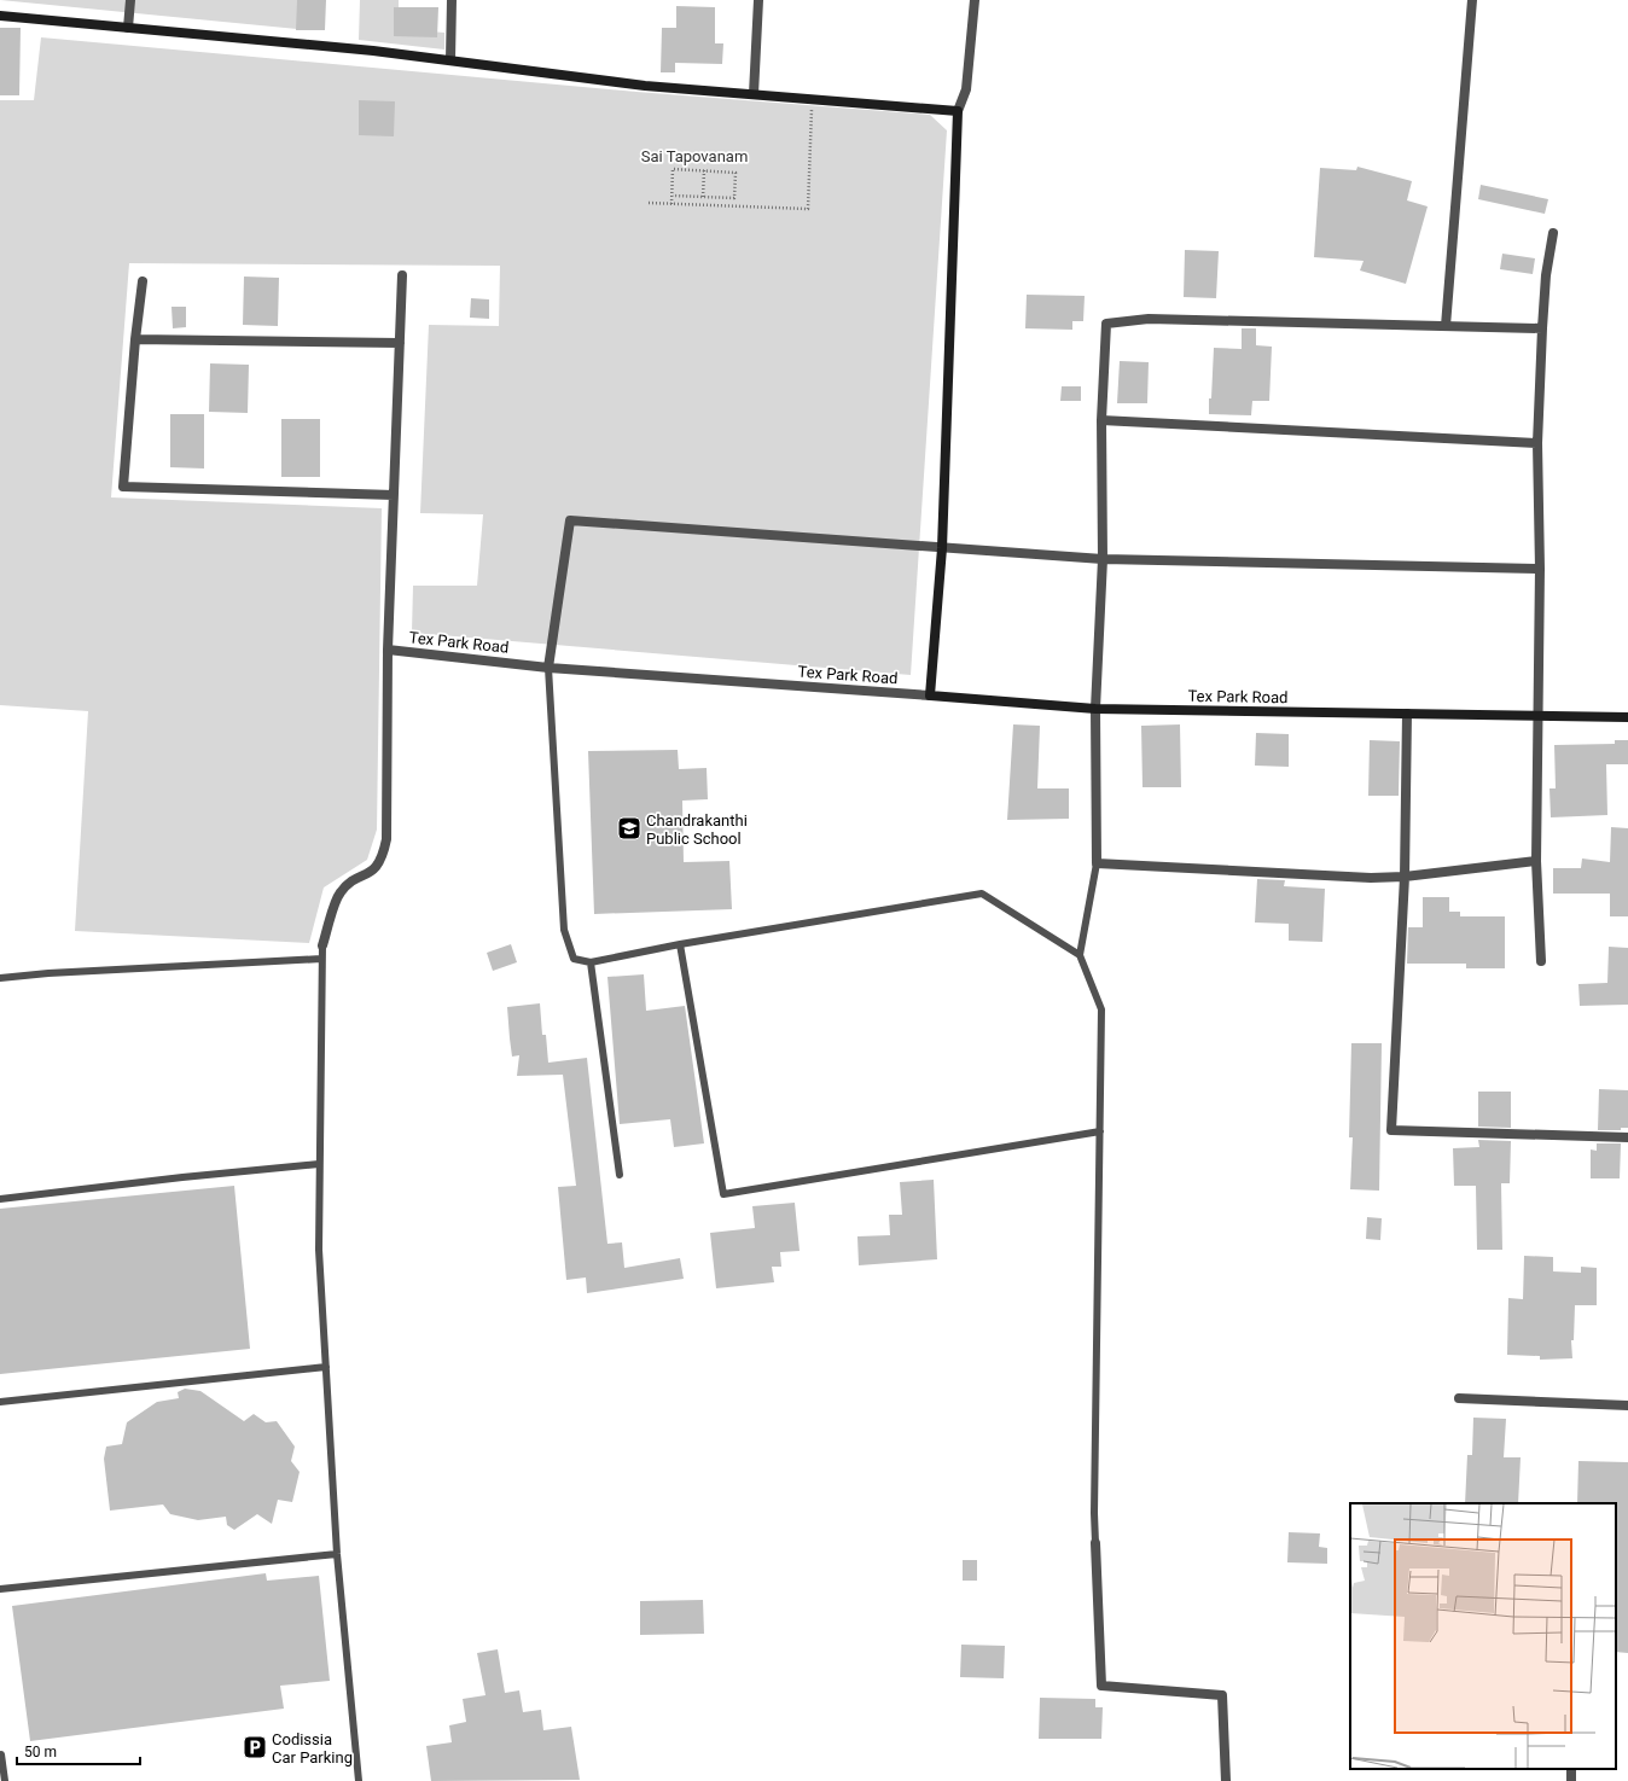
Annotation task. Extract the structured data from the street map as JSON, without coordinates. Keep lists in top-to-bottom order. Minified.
{"streets":{"street":["Tex Park Road"]},"parks":["Sai Tapovanam"],"places":{"school or university":["Chandrakanthi Public School"],"parking":["Codissia Car Parking"]},"scale_bar":"50 m"}
